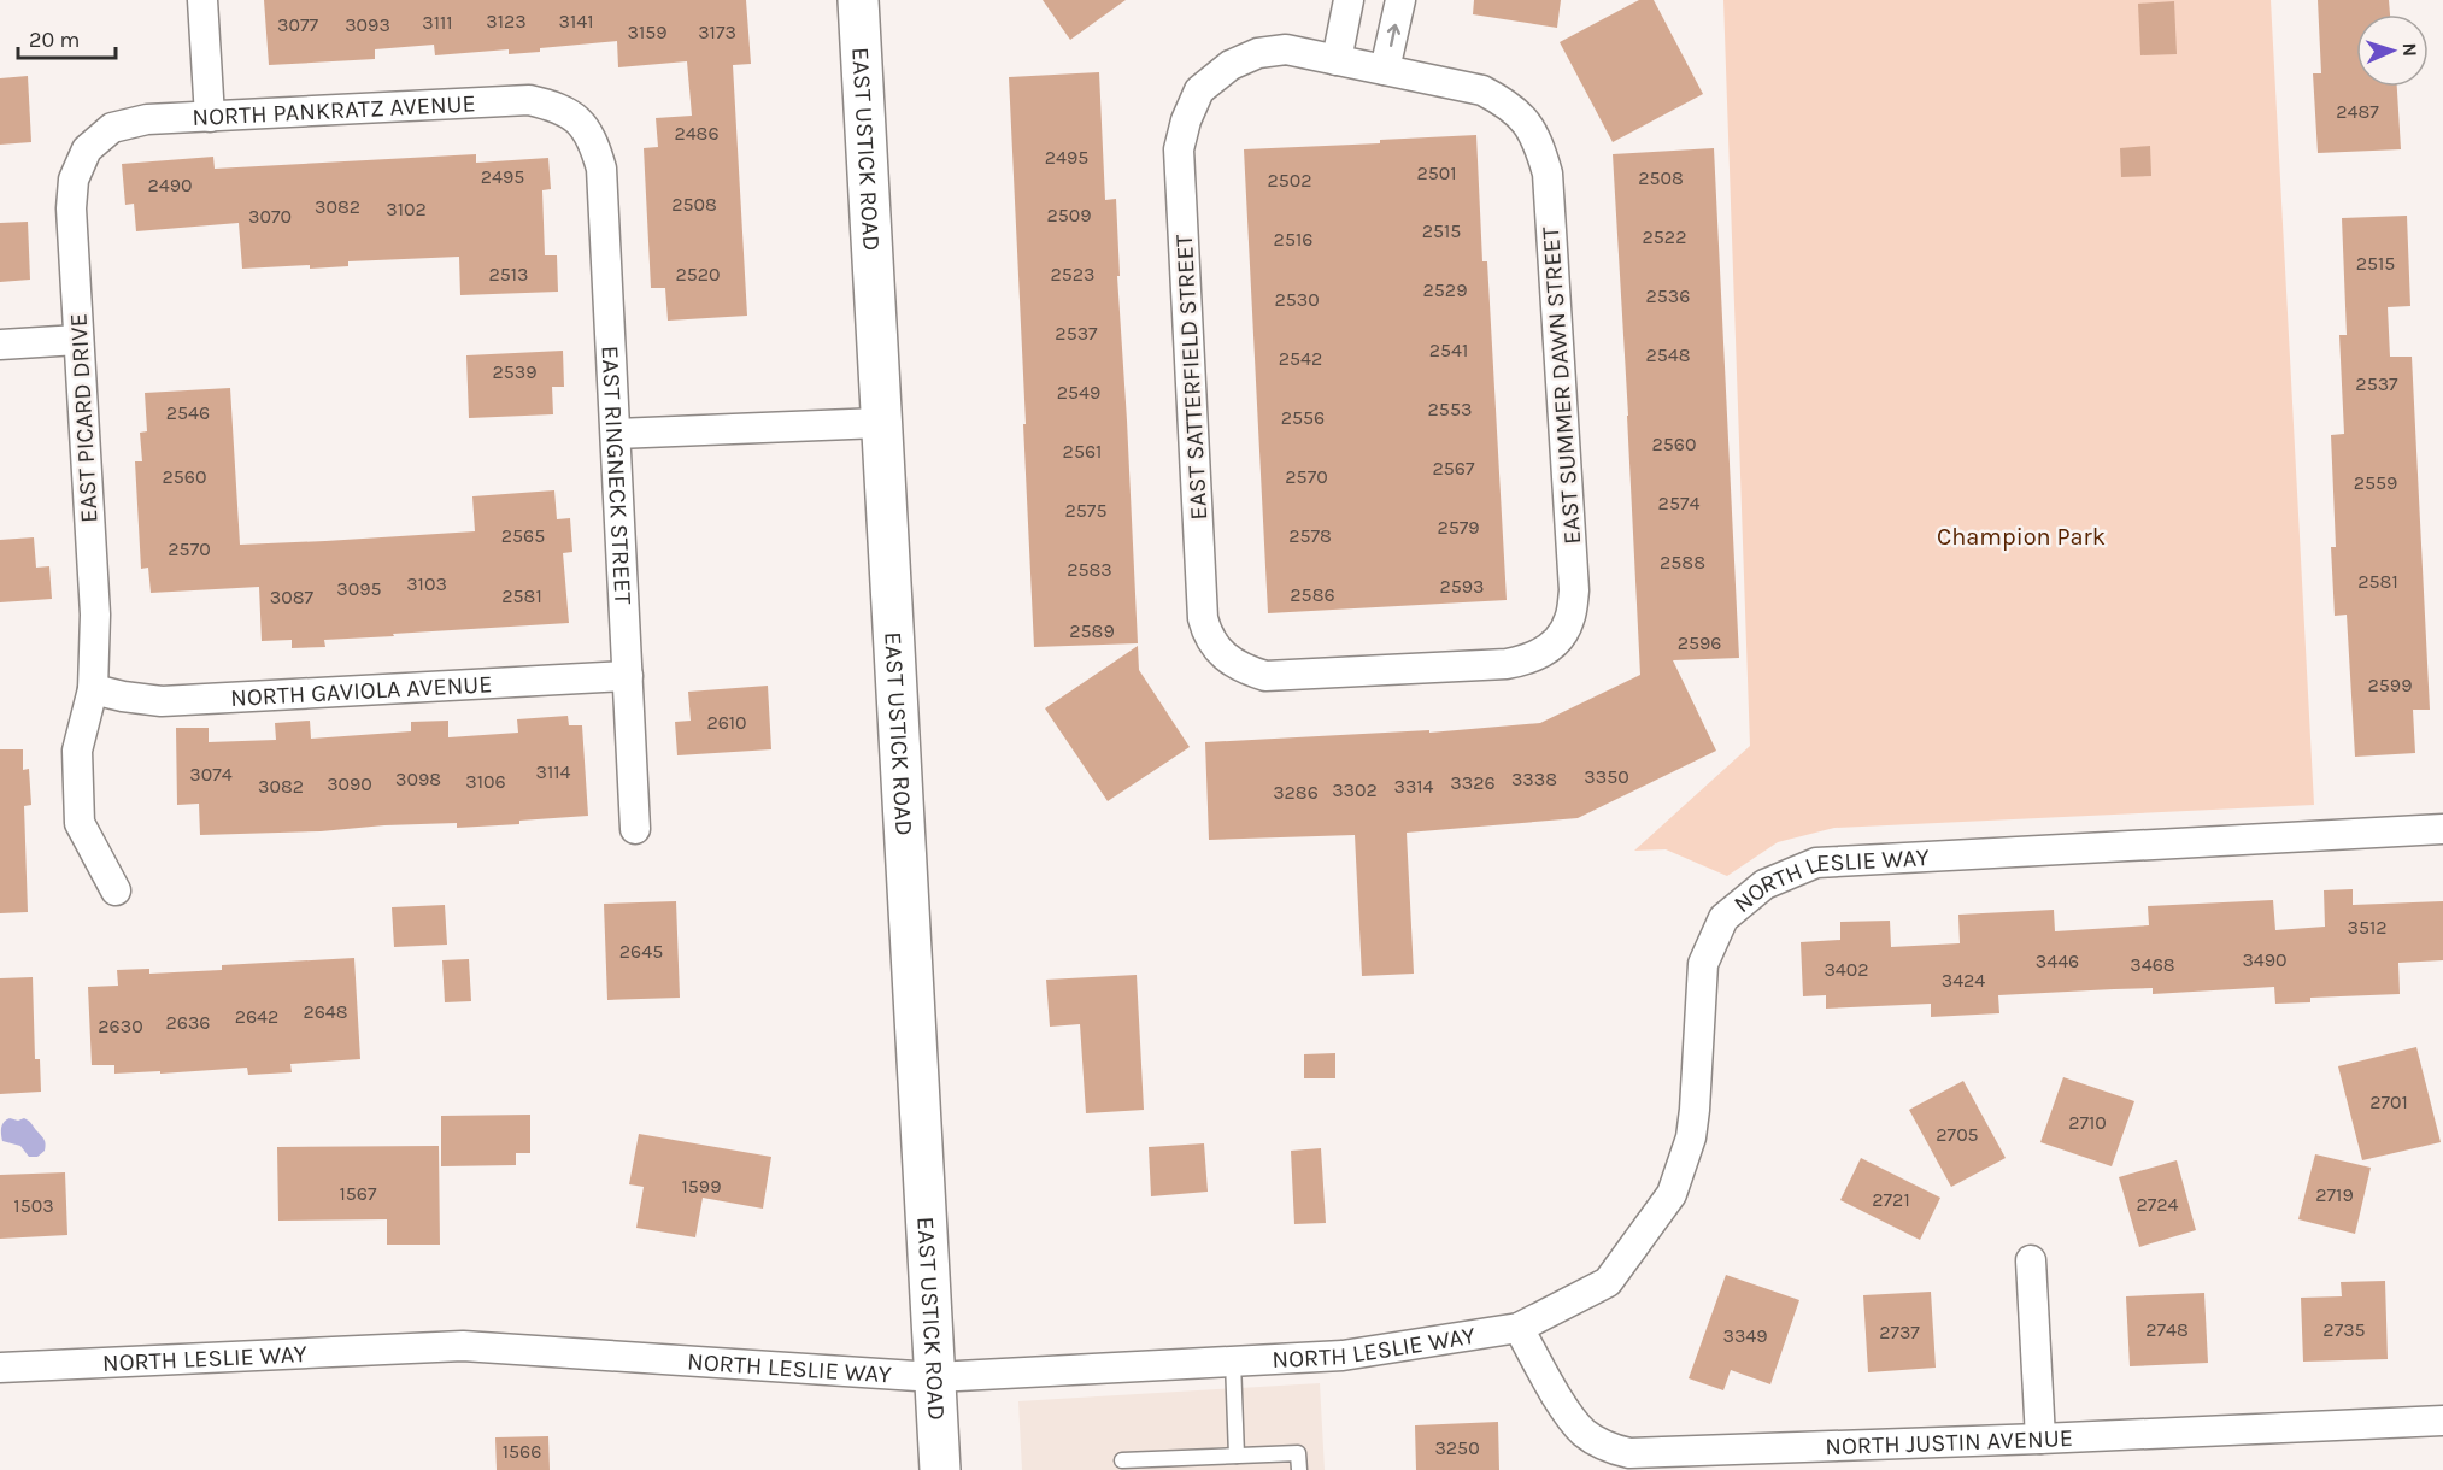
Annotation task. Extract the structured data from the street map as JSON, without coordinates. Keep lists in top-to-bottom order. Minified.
{"streets":{"main road":["EAST USTICK ROAD"],"street":["NORTH PANKRATZ AVENUE","EAST SATTERFIELD STREET","EAST SUMMER DAWN STREET","EAST PICARD DRIVE","EAST RINGNECK STREET","NORTH GAVIOLA AVENUE","NORTH LESLIE WAY","NORTH JUSTIN AVENUE"]},"crossings":[["NORTH PANKRATZ AVENUE","EAST PICARD DRIVE"],["NORTH PANKRATZ AVENUE","EAST RINGNECK STREET"],["EAST USTICK ROAD","NORTH LESLIE WAY"],["EAST SATTERFIELD STREET","EAST SUMMER DAWN STREET"],["EAST PICARD DRIVE","NORTH GAVIOLA AVENUE"],["EAST RINGNECK STREET","NORTH GAVIOLA AVENUE"],["NORTH LESLIE WAY","NORTH JUSTIN AVENUE"]],"parks":["Champion Park"],"house_numbers":["3123","3141","3111","3077","3093","3159","3173","2487","2486","2495","2501","2495","2508","2502","2490","2508","3082","3102","2509","3070","2515","2522","2516","2515","2513","2520","2523","2529","2536","2530","2537","2541","2548","2542","2539","2537","2549","2553","2546","2556","2560","2561","2567","2560","2570","2559","2574","2575","2579","2565","2578","2570","2588","2583","2581","3103","2593","3095","2586","2581","3087","2589","2596","2599","2610","3114","3074","3350","3098","3338","3106","3326","3090","3082","3314","3302","3286","3512","2645","3490","3446","3468","3402","3424","2648","2642","2636","2630","2701","2710","2705","1599","1567","2719","2721","2724","1503","2748","2735","2737","3349","3250","1566"],"scale_bar":"20 m","north":"right"}
